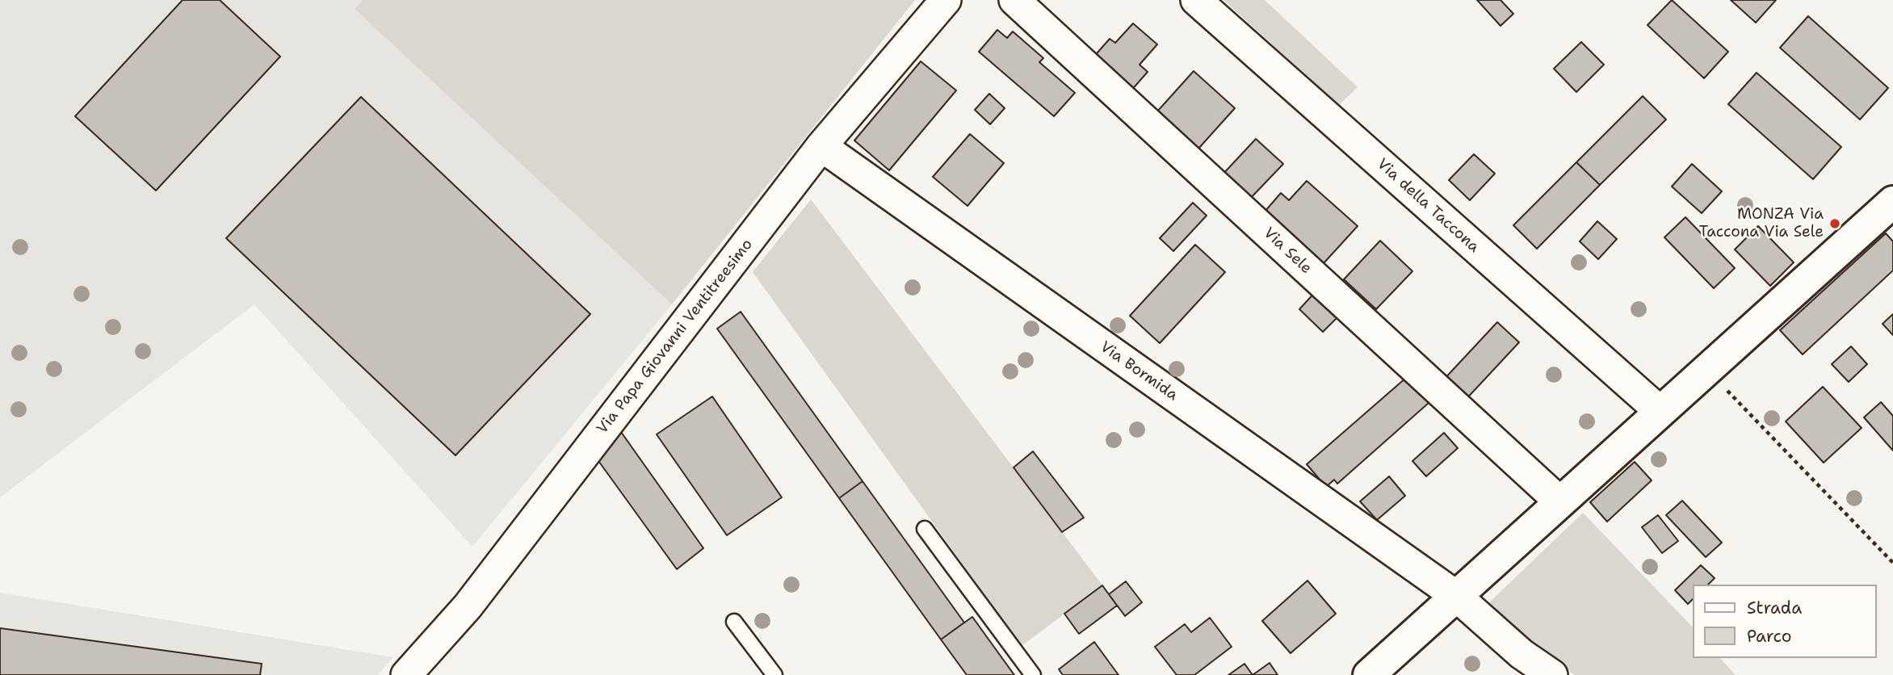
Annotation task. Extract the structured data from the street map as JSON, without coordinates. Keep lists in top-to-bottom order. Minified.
{"streets":{"street":["Via della Taccona","Via Sele","Via Papa Giovanni Ventitreesimo","Via Bormida"]},"crossings":[["Via Papa Giovanni Ventitreesimo","Via Bormida"]],"places":["MONZA Via Taccona Via Sele"],"legend":["Strada","Parco"]}
